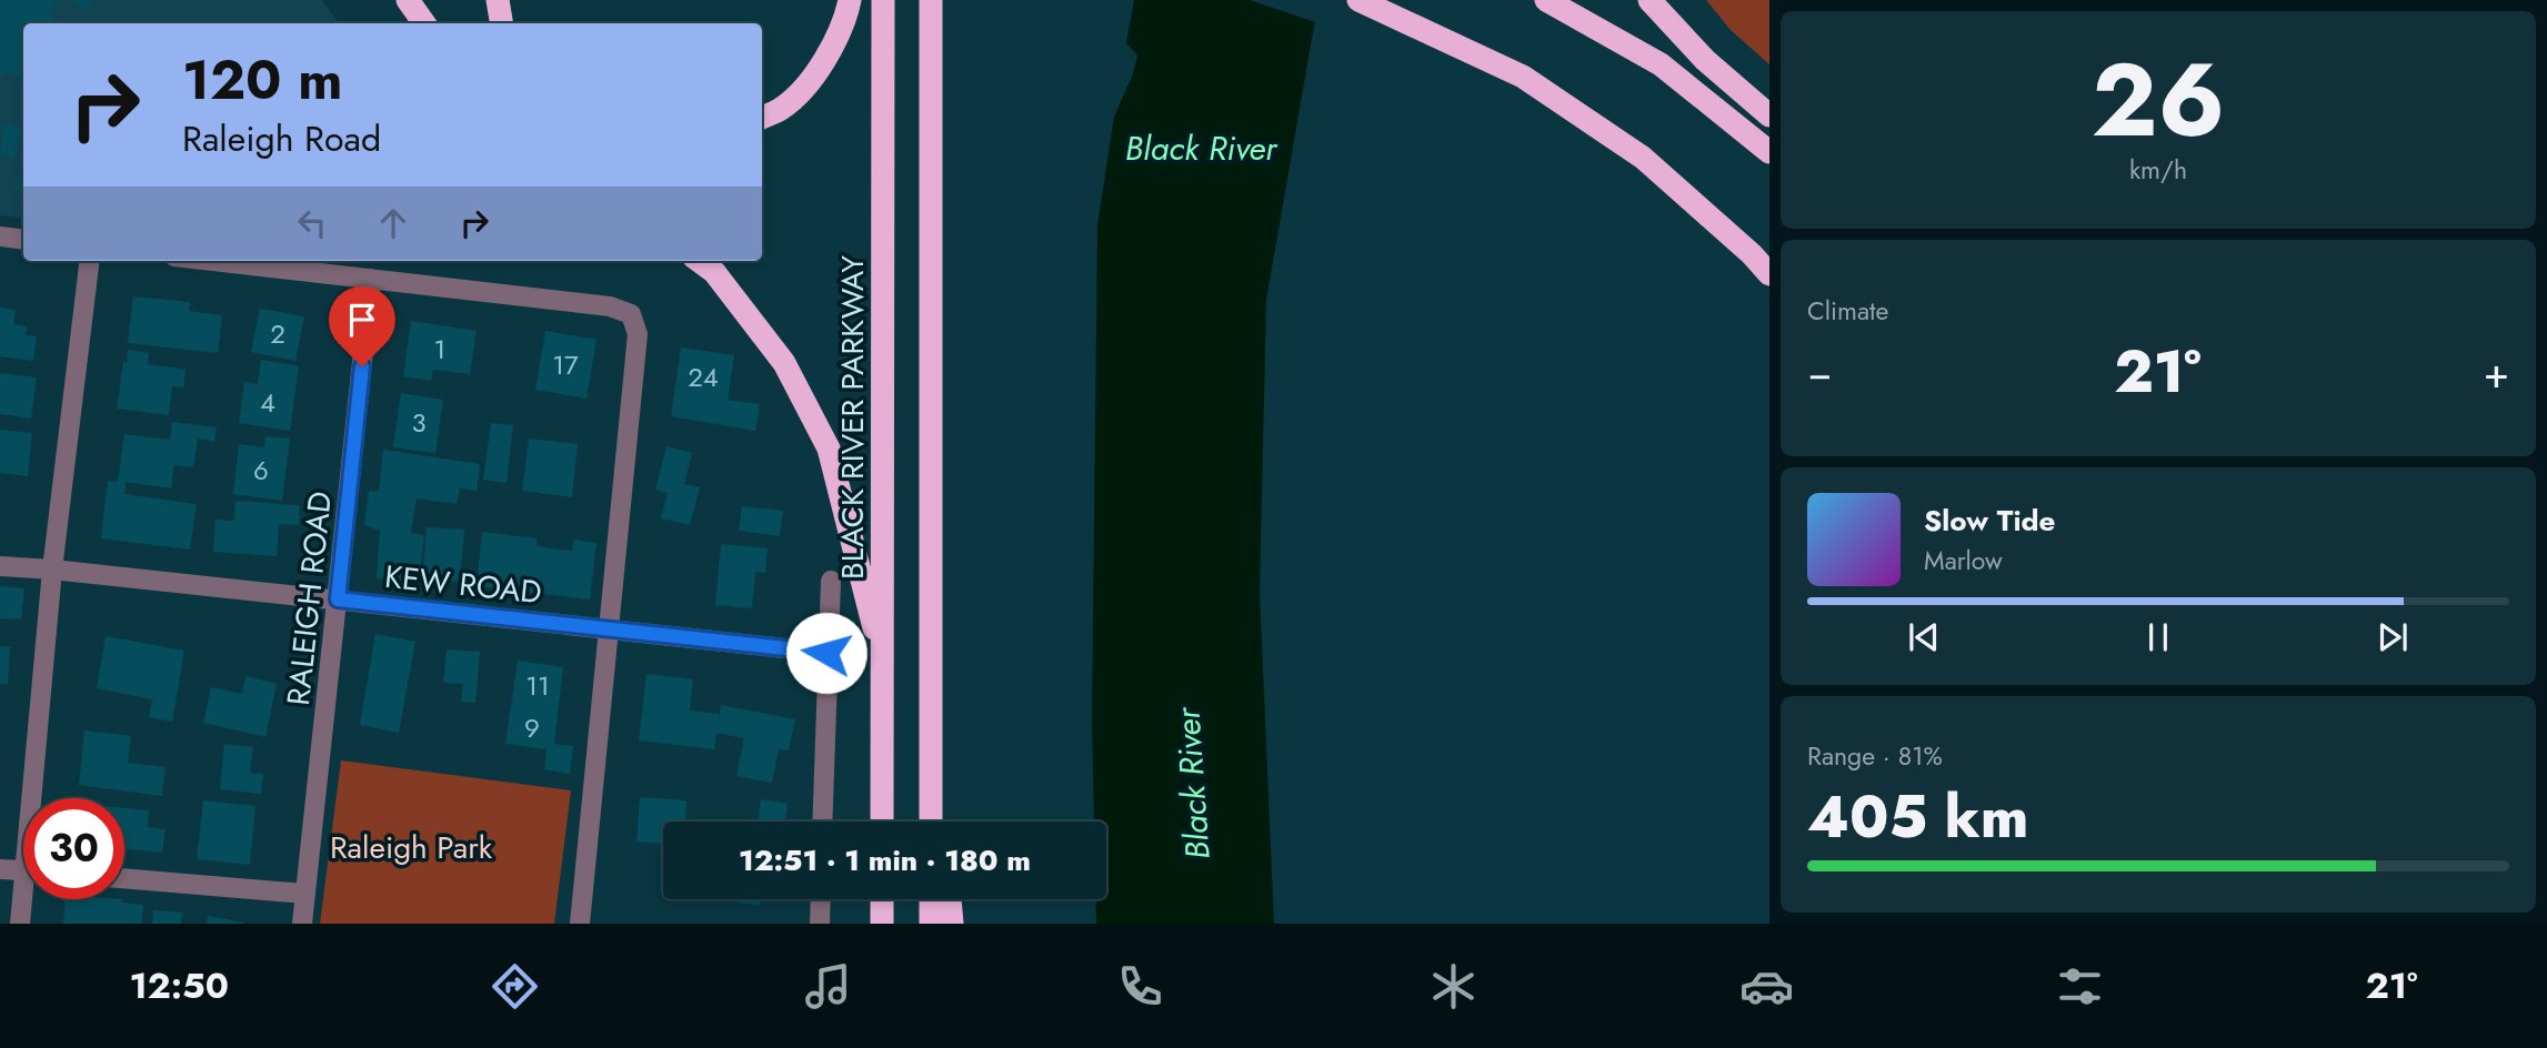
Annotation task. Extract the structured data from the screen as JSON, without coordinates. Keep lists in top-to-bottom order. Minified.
{"streets":{"highway":["BLACK RIVER PARKWAY"],"street":["KEW ROAD","RALEIGH ROAD"]},"crossings":[["KEW ROAD","RALEIGH ROAD"]],"water":["Black River"],"parks":["Raleigh Park"],"house_numbers":["2","1","17","24","4","3","6","11","9"],"page":{"tile":[["26","km/h"],"Climate",["Range · 81%","405 km"]],"turn":["120 m","Raleigh Road"],"heat":["−","21°","+"],"song":["Slow Tide","Marlow"],"limit":"30","trip":"12:51 · 1 min · 180 m","tabs":["12:50","21°"]}}
